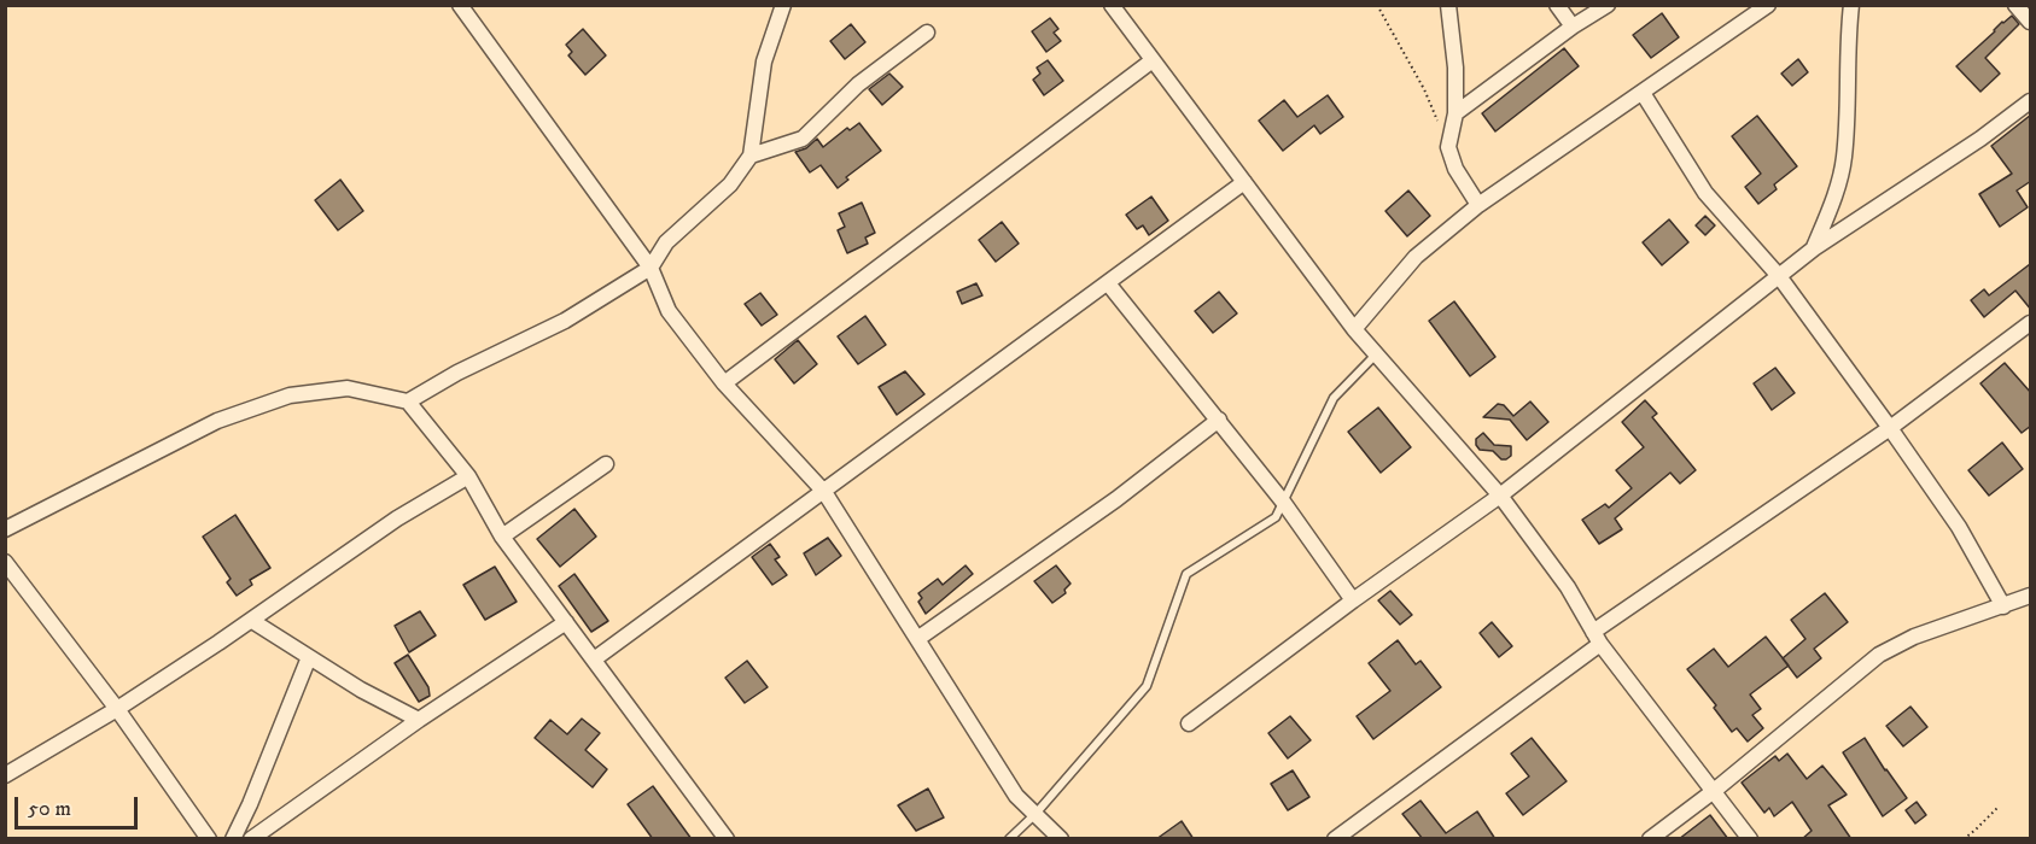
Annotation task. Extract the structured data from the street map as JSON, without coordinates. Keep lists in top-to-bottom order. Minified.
{"scale_bar":"50 m"}
